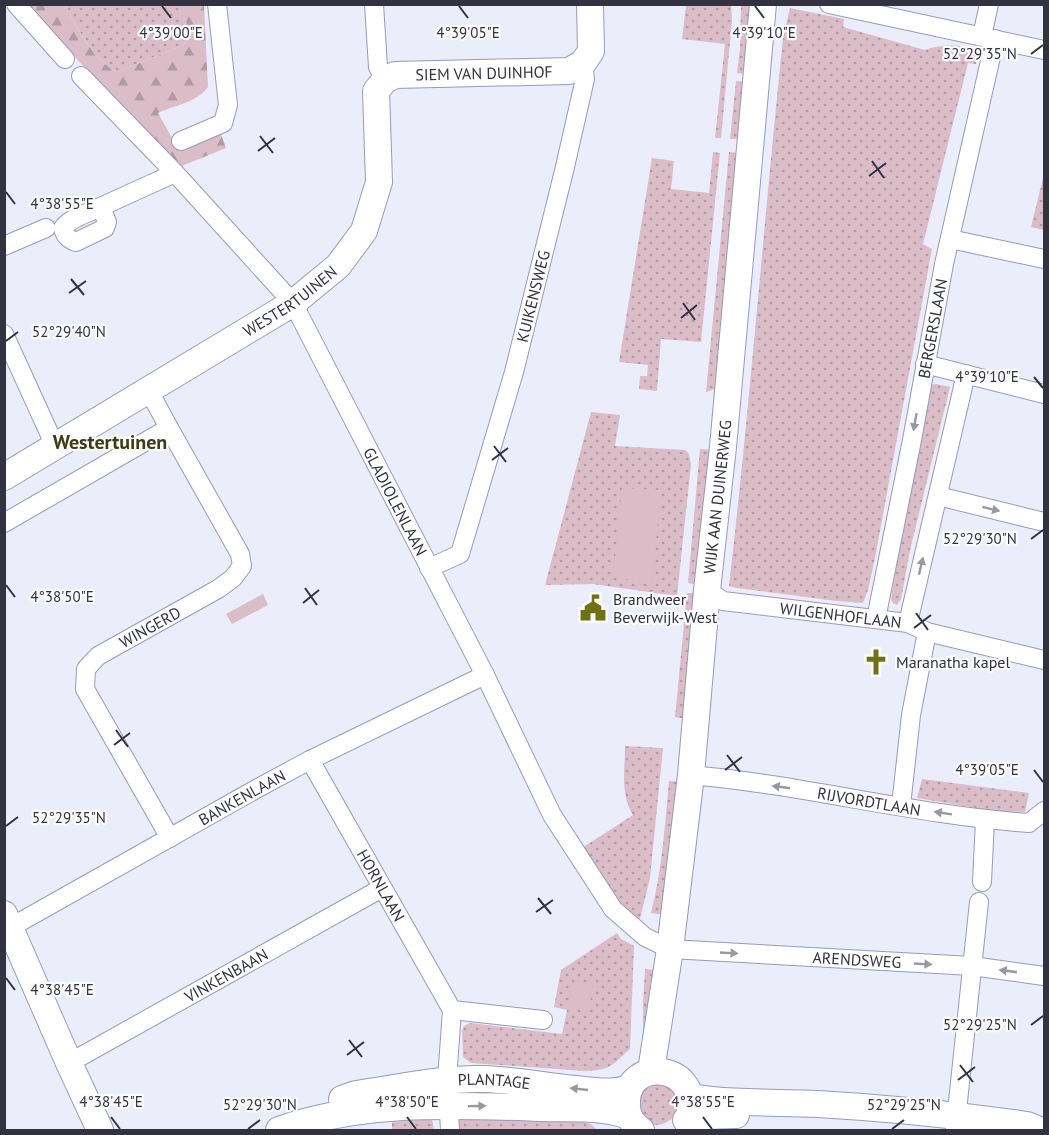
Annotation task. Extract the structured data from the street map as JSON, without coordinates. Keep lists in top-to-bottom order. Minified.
{"streets":{"street":["SIEM VAN DUINHOF","KUIKENSWEG","WESTERTUINEN","BERGERSLAAN","WIJK AAN DUINERWEG","GLADIOLENLAAN","WILGENHOFLAAN","WINGERD","BANKENLAAN","RIJVORDTLAAN","HORNLAAN","ARENDSWEG","VINKENBAAN","PLANTAGE"]},"crossings":[["SIEM VAN DUINHOF","KUIKENSWEG"],["SIEM VAN DUINHOF","WESTERTUINEN"],["KUIKENSWEG","GLADIOLENLAAN"],["WESTERTUINEN","GLADIOLENLAAN"],["WESTERTUINEN","WINGERD"],["BERGERSLAAN","WILGENHOFLAAN"],["WIJK AAN DUINERWEG","GLADIOLENLAAN"],["WIJK AAN DUINERWEG","WILGENHOFLAAN"],["WIJK AAN DUINERWEG","RIJVORDTLAAN"],["WIJK AAN DUINERWEG","ARENDSWEG"],["GLADIOLENLAAN","BANKENLAAN"],["GLADIOLENLAAN","ARENDSWEG"],["WINGERD","BANKENLAAN"],["BANKENLAAN","HORNLAAN"],["HORNLAAN","VINKENBAAN"]],"one_way":["RIJVORDTLAAN"],"districts":["Westertuinen"],"places":{"public building":["Brandweer Beverwijk-West"],"church":["Maranatha kapel"]},"coordinates":["4°39'00\"E","4°39'05\"E","4°39'10\"E","52°29'35\"N","4°38'55\"E","52°29'40\"N","52°29'30\"N","4°38'50\"E","4°38'45\"E","52°29'25\"N"]}
